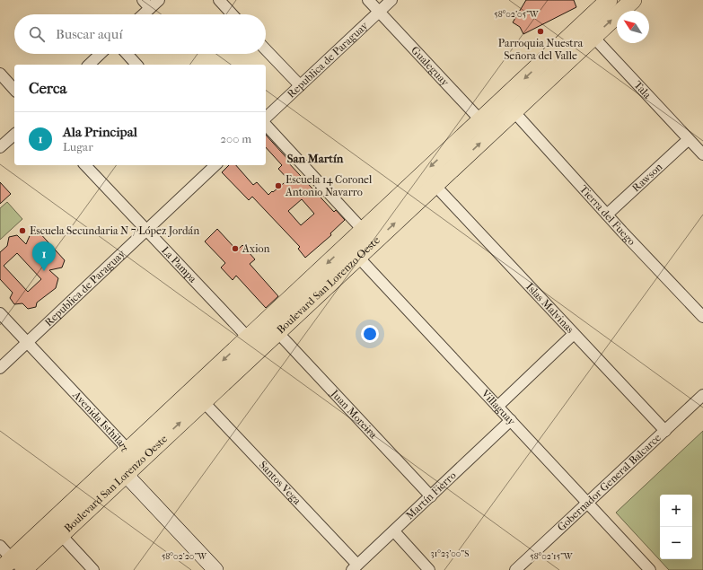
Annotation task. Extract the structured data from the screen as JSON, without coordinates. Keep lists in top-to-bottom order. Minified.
{"streets":{"main road":["Boulevard San Lorenzo Oeste"],"street":["Republica de Paraguay","Gualeguay","Tala","Rawson","Tierra del Fuego","La Pampa","Islas Malvinas","Villaguay","Juan Moreira","Avenida Isthilart","Santos Vega","Gobernador General Balcarce","Martín Fierro"]},"crossings":[["Republica de Paraguay","Gualeguay"],["Republica de Paraguay","La Pampa"],["Republica de Paraguay","Avenida Isthilart"],["Gualeguay","Boulevard San Lorenzo Oeste"],["Tala","Rawson"],["Tala","Boulevard San Lorenzo Oeste"],["Rawson","Tierra del Fuego"],["Tierra del Fuego","Boulevard San Lorenzo Oeste"],["La Pampa","Boulevard San Lorenzo Oeste"],["Boulevard San Lorenzo Oeste","Islas Malvinas"],["Boulevard San Lorenzo Oeste","Villaguay"],["Boulevard San Lorenzo Oeste","Juan Moreira"],["Boulevard San Lorenzo Oeste","Avenida Isthilart"],["Boulevard San Lorenzo Oeste","Santos Vega"],["Islas Malvinas","Gobernador General Balcarce"],["Villaguay","Gobernador General Balcarce"],["Villaguay","Martín Fierro"],["Juan Moreira","Martín Fierro"],["Santos Vega","Martín Fierro"]],"districts":["San Martín"],"places":["Parroquia Nuestra Señora del Valle","Escuela 14 Coronel Antonio Navarro","Escuela Secundaria N 7 López Jordán","Axion"],"north":"top left","page":{"search":"Buscar aquí","heading":"Cerca","list":[{"mark":"1","name":"Ala Principal","note":"Lugar","value":"200 m"}],"pins":"1","map_buttons":["+","−"]},"coordinates":["58°02'05\"W","31°23'00\"S","58°02'20\"W","58°02'15\"W"]}
